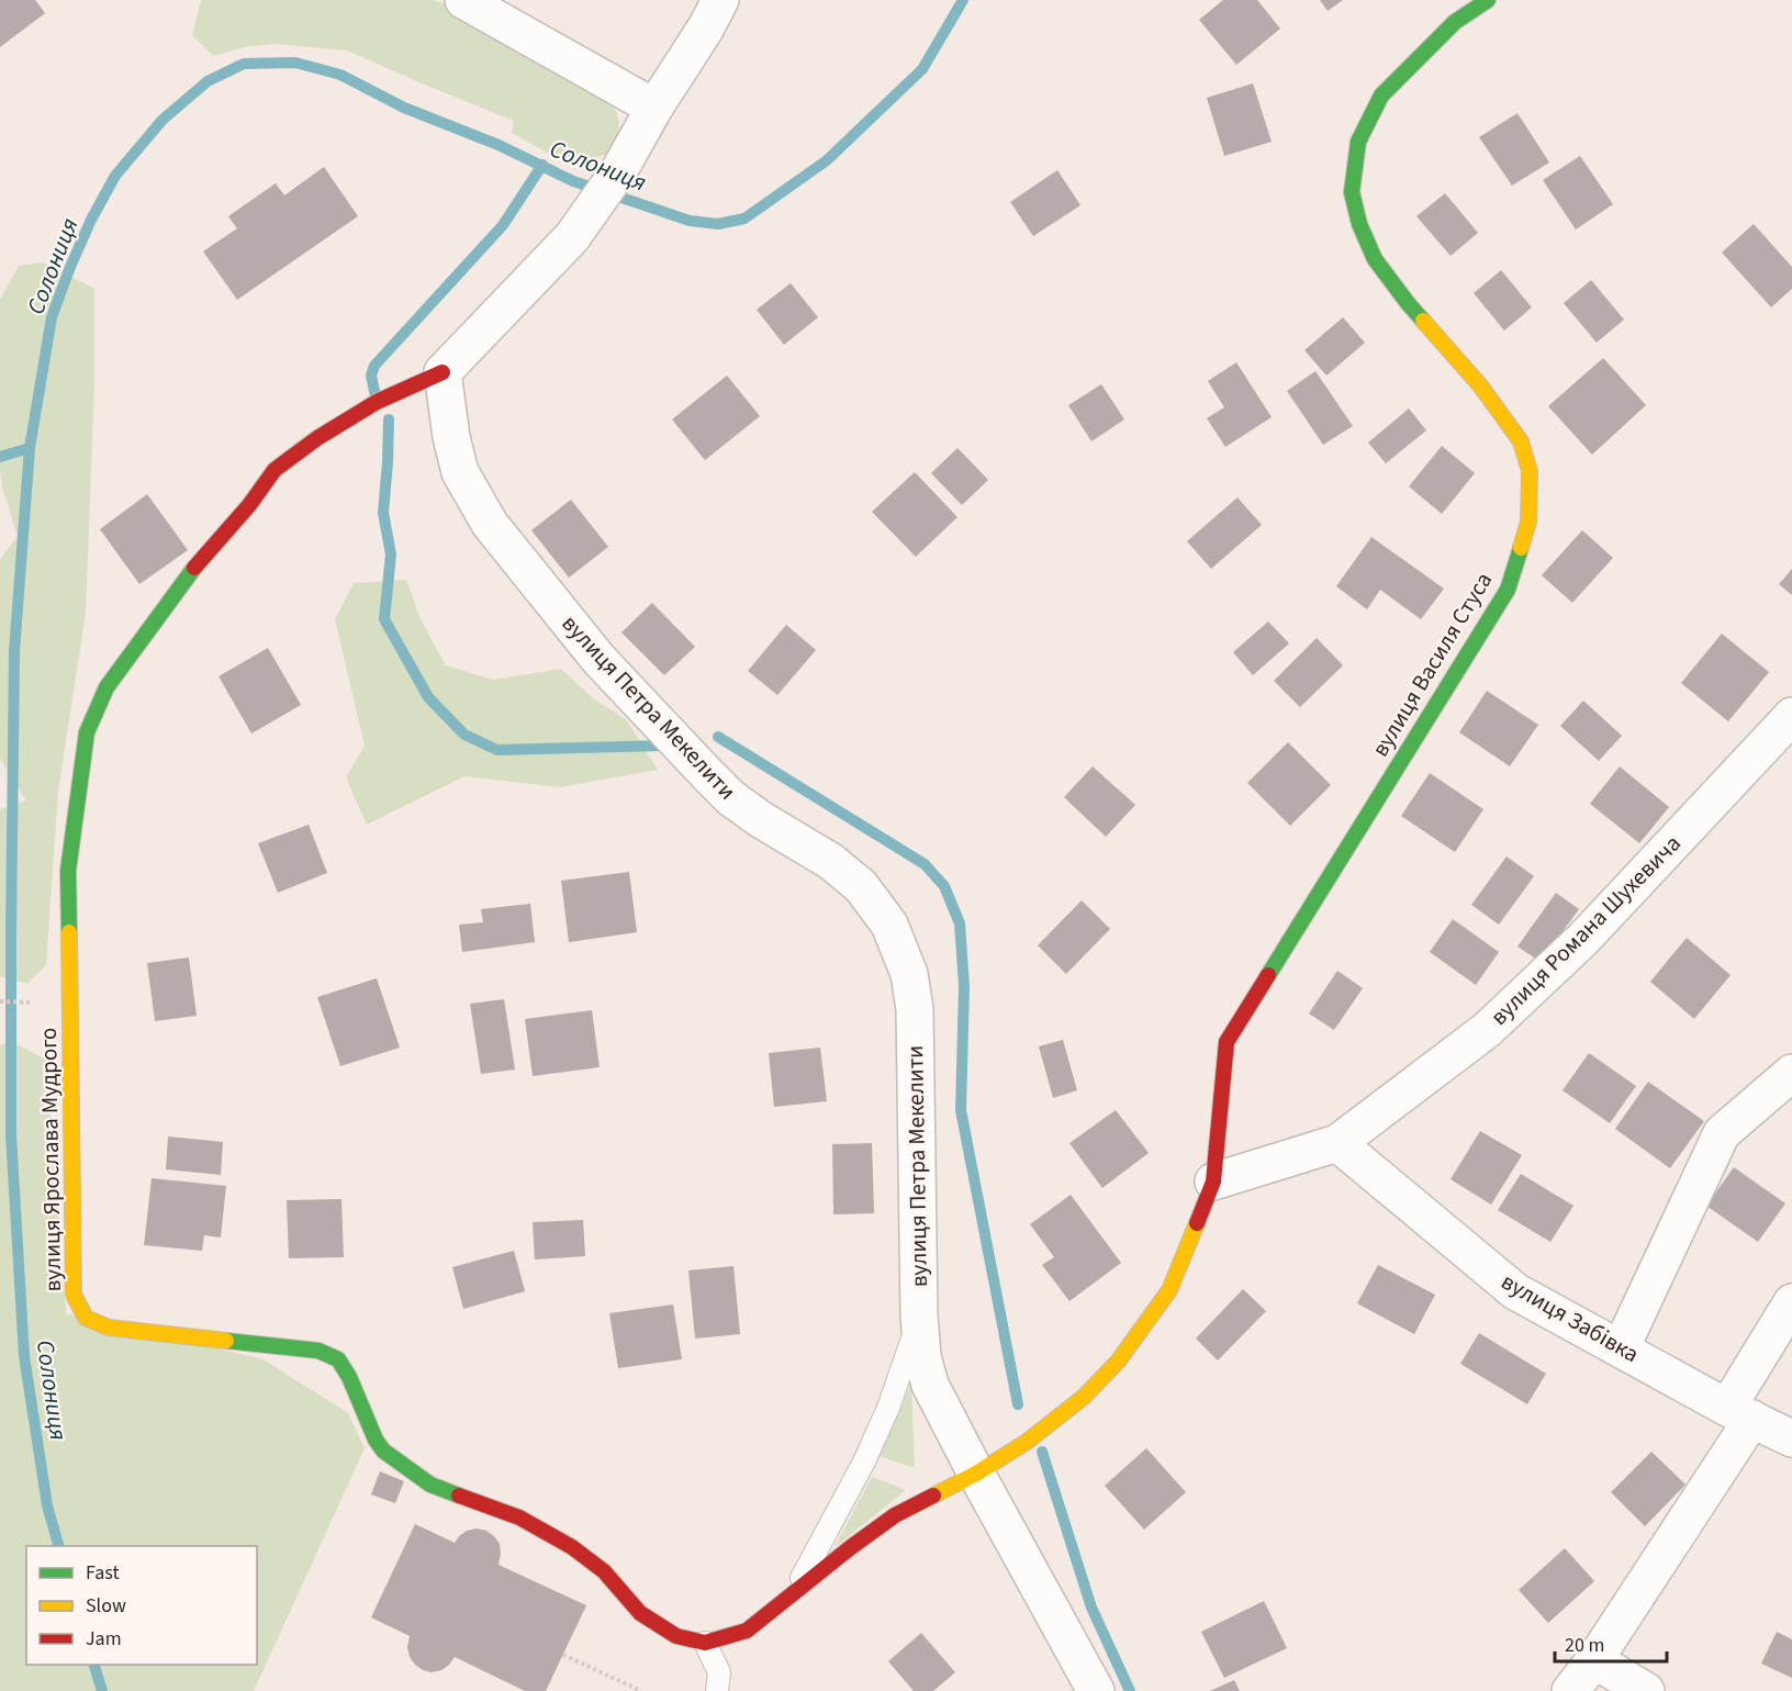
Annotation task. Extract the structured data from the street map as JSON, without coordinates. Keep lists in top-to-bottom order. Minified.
{"streets":{"street":["вулиця Василя Стуса","вулиця Петра Мекелити","вулиця Романа Шухевича","вулиця Ярослава Мудрого","вулиця Забівка"]},"crossings":[["вулиця Василя Стуса","вулиця Романа Шухевича"],["вулиця Петра Мекелити","вулиця Ярослава Мудрого"],["вулиця Романа Шухевича","вулиця Забівка"]],"water":["Солониця"],"legend":["Fast","Slow","Jam"],"scale_bar":"20 m"}
